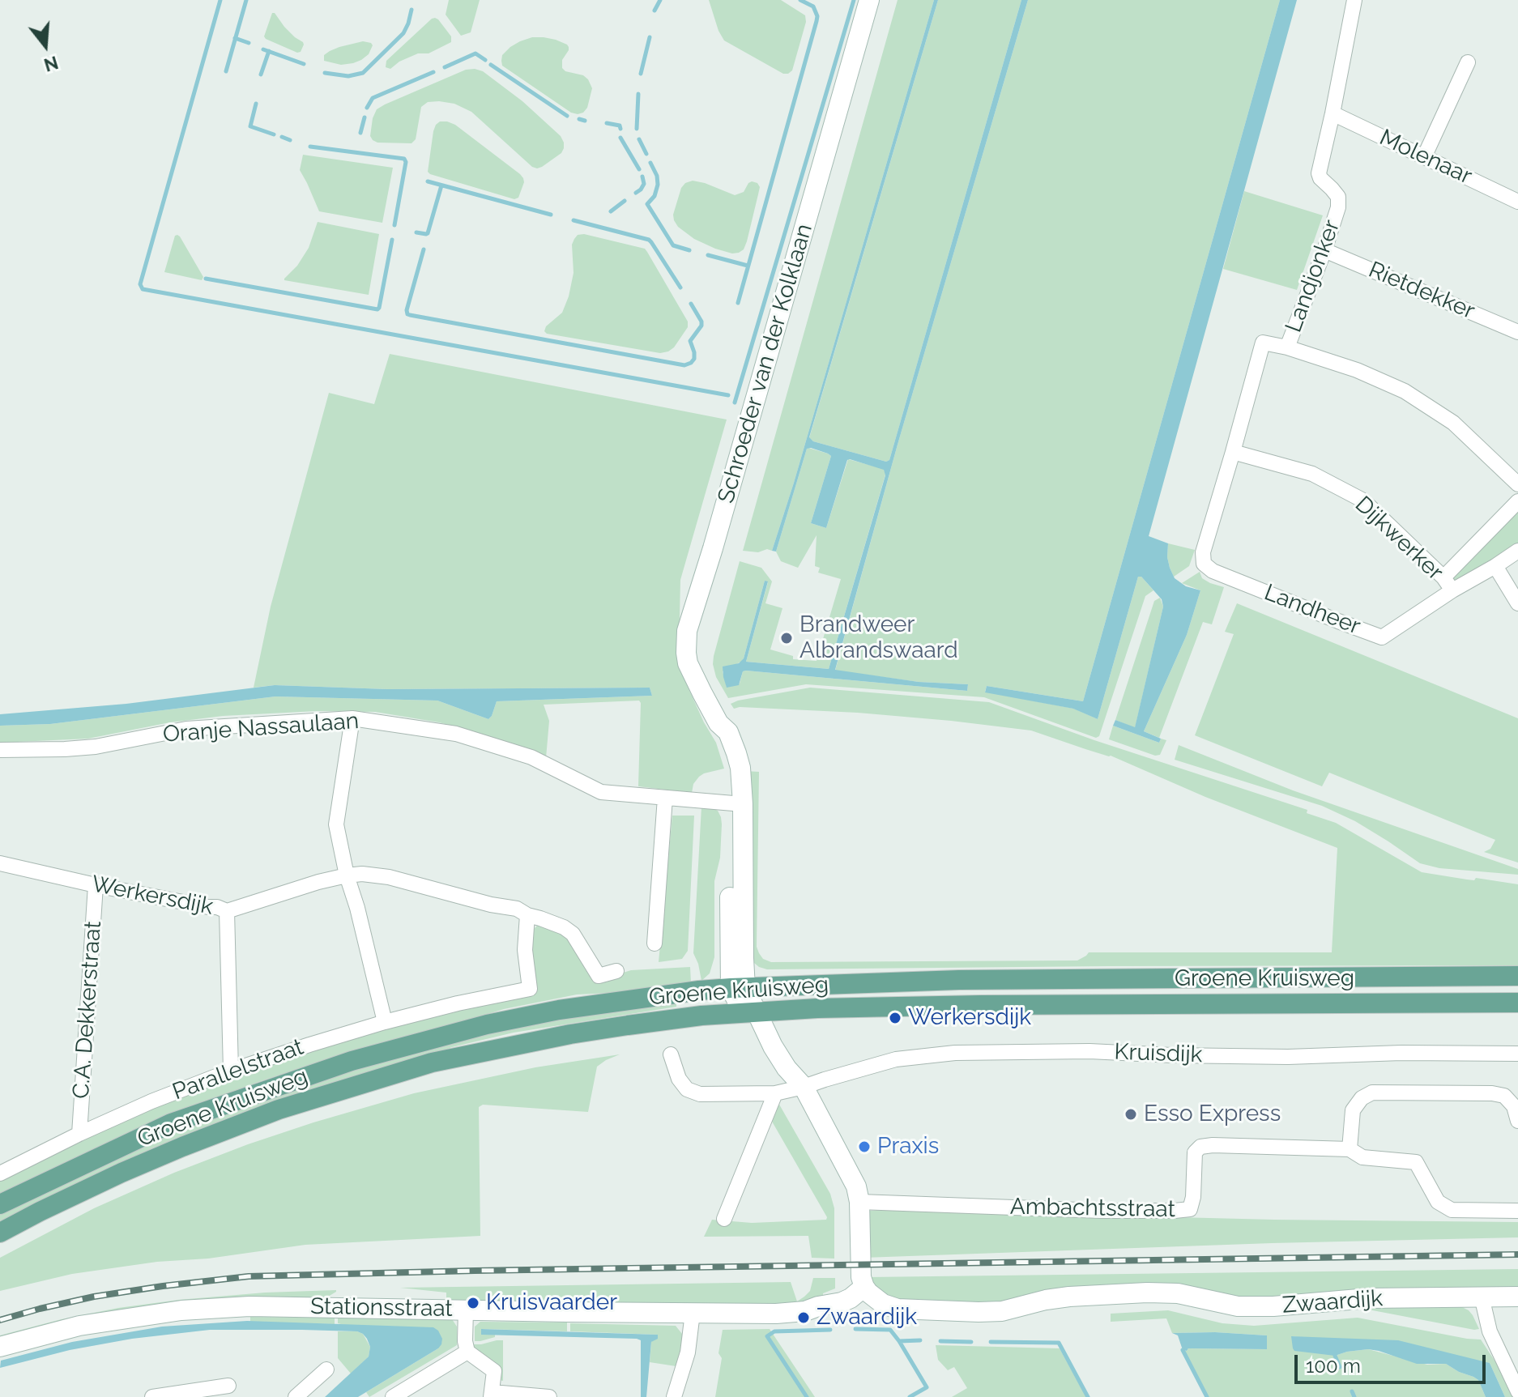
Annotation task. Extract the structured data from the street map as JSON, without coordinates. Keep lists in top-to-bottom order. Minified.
{"streets":{"main road":["Groene Kruisweg"],"street":["Molenaar","Landjonker","Rietdekker","Schroeder van der Kolklaan","Dijkwerker","Landheer","Oranje Nassaulaan","Werkersdijk","C.A. Dekkerstraat","Kruisdijk","Parallelstraat","Ambachtsstraat","Zwaardijk","Stationsstraat"]},"crossings":[["Molenaar","Landjonker"],["Landjonker","Rietdekker"],["Landjonker","Dijkwerker"],["Landjonker","Landheer"],["Schroeder van der Kolklaan","Oranje Nassaulaan"],["Schroeder van der Kolklaan","Groene Kruisweg"],["Dijkwerker","Landheer"],["Werkersdijk","C.A. Dekkerstraat"],["Werkersdijk","Parallelstraat"],["C.A. Dekkerstraat","Parallelstraat"],["Zwaardijk","Stationsstraat"]],"places":["Brandweer Albrandswaard","Werkersdijk","Esso Express","Praxis","Kruisvaarder","Zwaardijk"],"scale_bar":"100 m","north":"bottom"}
